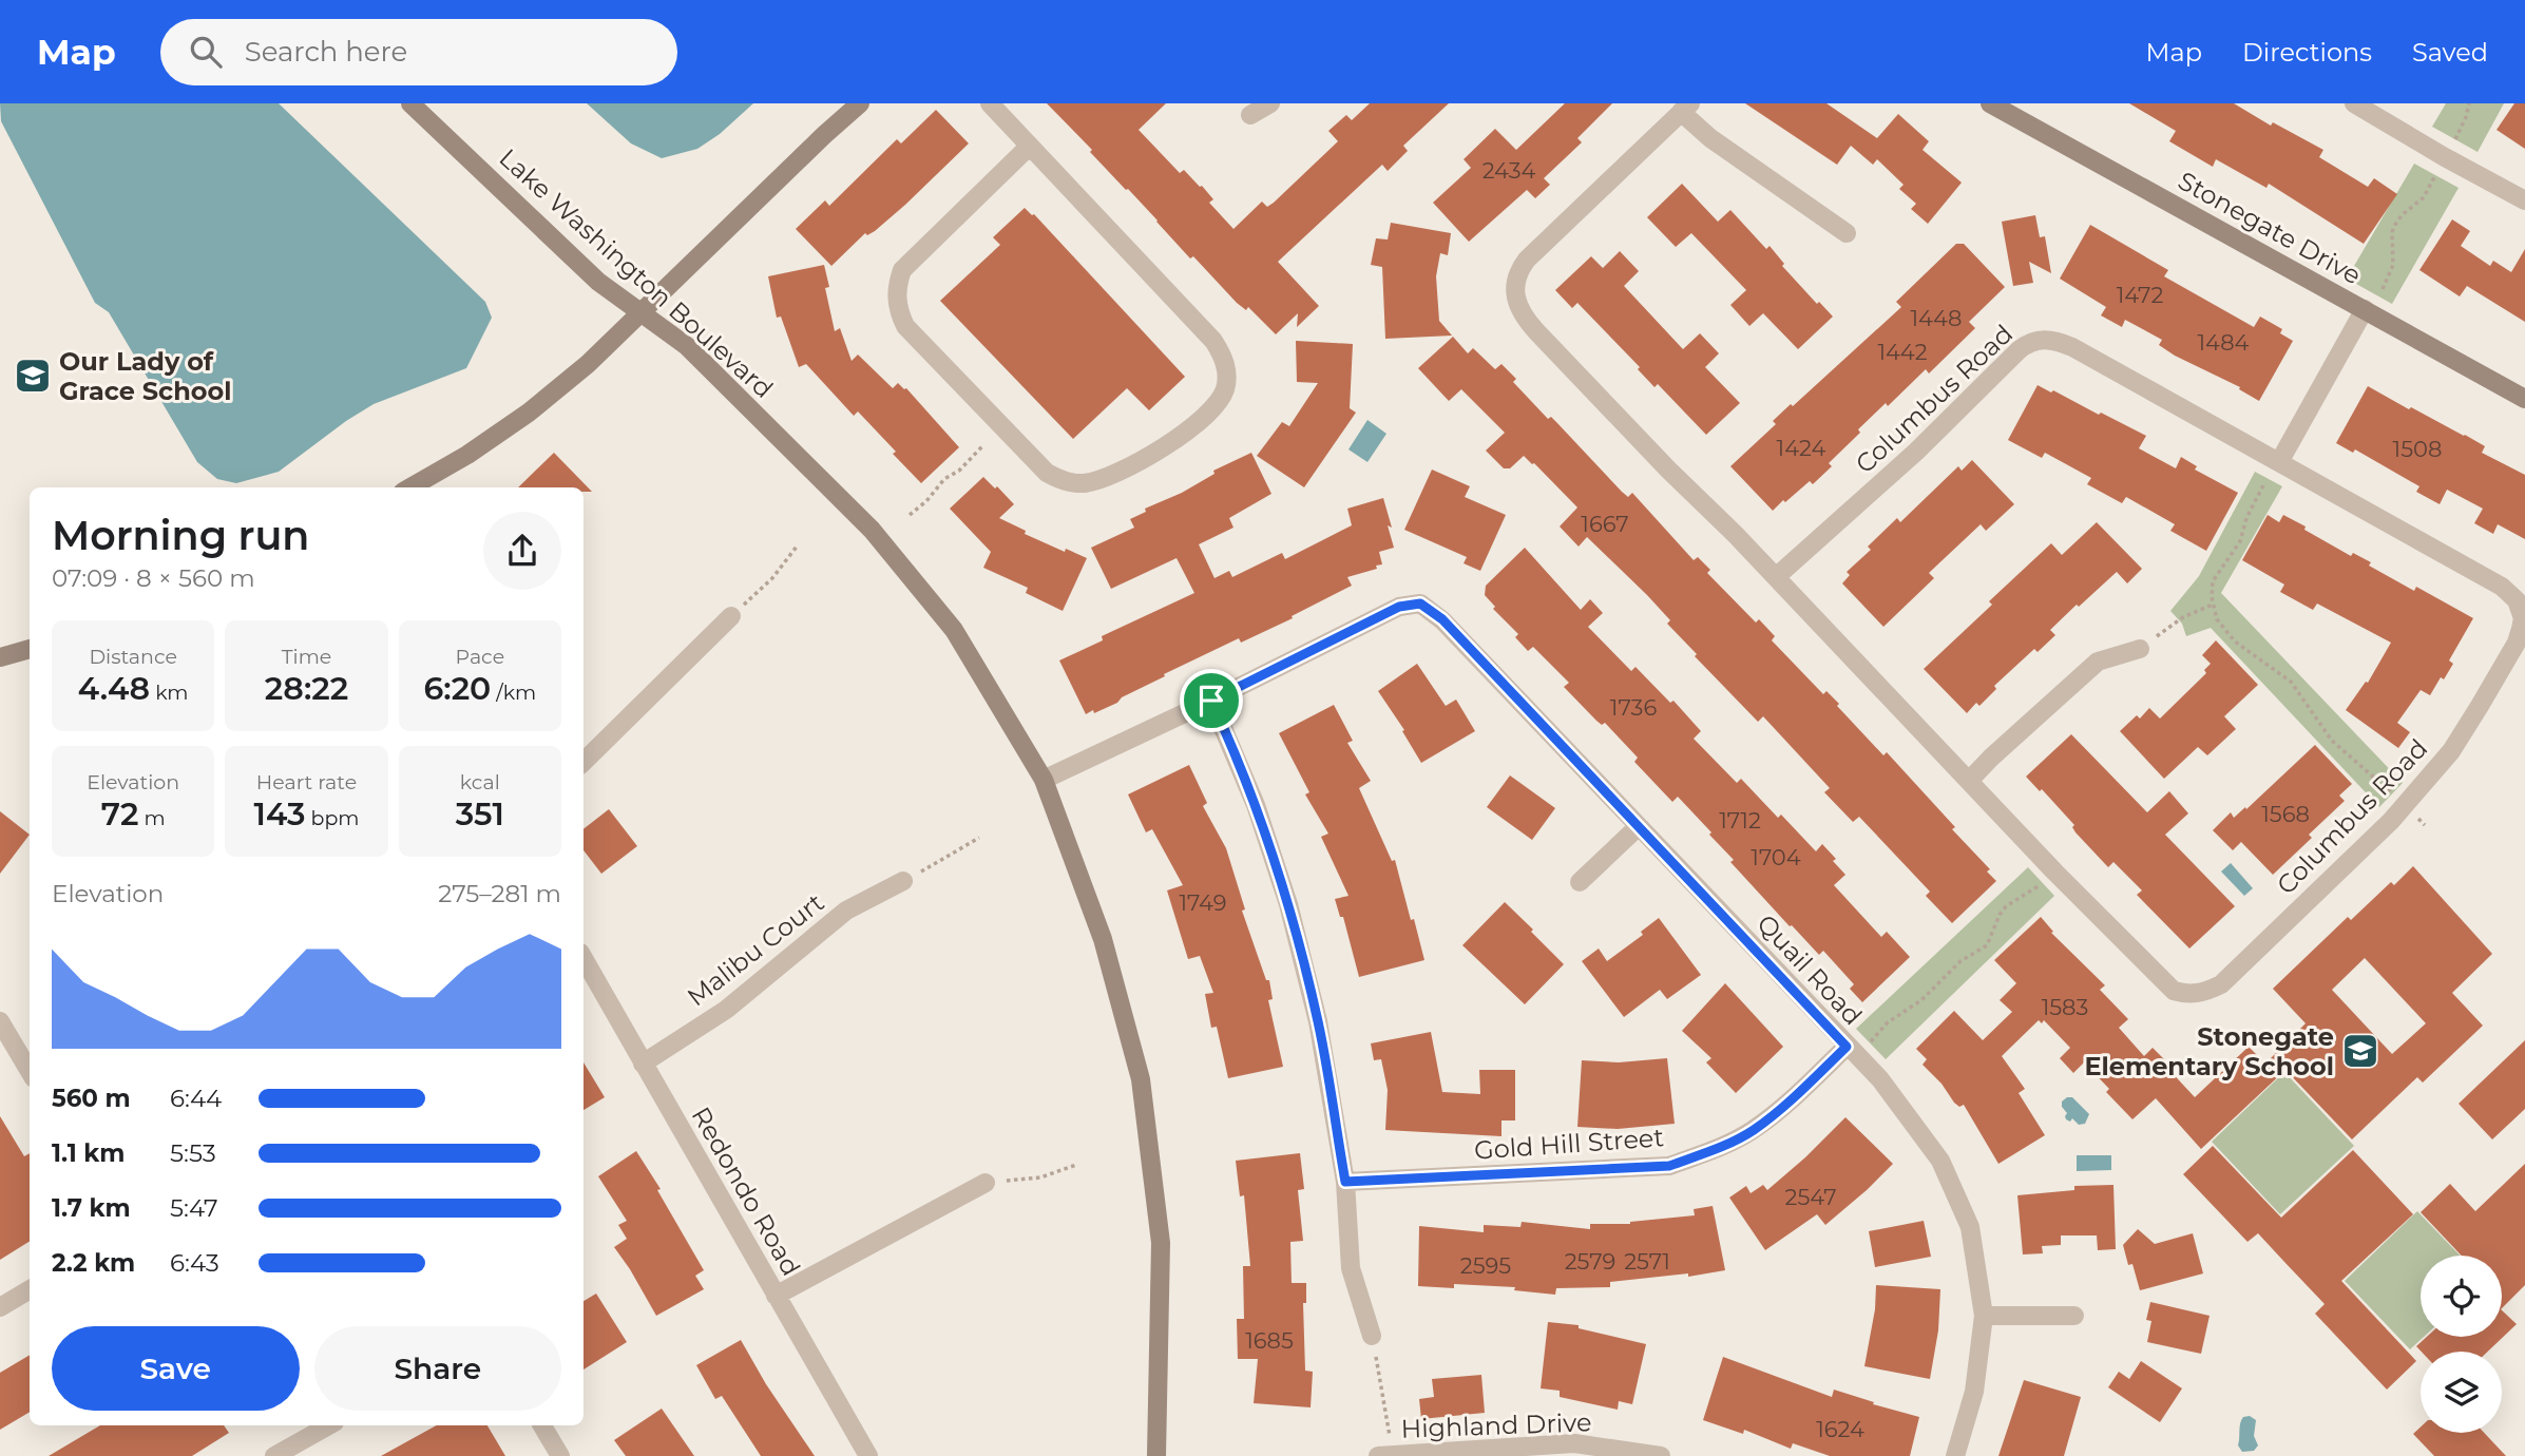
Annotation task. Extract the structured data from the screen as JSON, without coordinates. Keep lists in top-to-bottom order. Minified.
{"streets":{"street":["Stonegate Drive","Lake Washington Boulevard","Columbus Road","Malibu Court","Quail Road","Gold Hill Street","Redondo Road","Highland Drive"]},"crossings":[["Malibu Court","Redondo Road"],["Quail Road","Gold Hill Street"]],"places":{"school or university":["Our Lady of Grace School","Stonegate Elementary School"]},"house_numbers":["2434","1472","1448","1484","1442","1424","1508","1667","1736","1568","1712","1704","1749","1583","2547","2579","2571","2595","1685","1624"],"page":{"header":"Map","search":"Search here","nav":["Map","Directions","Saved"],"heading":["Morning run","07:09 · 8 × 560 m"],"stats":[["Distance","4.48 km"],["Time","28:22"],["Pace","6:20 /km"],["Elevation","72 m"],["Heart rate","143 bpm"],["kcal","351"]],"chart":["Elevation","275–281 m"],"list":[{"name":"560 m","note":"6:44"},{"name":"1.1 km","note":"5:53"},{"name":"1.7 km","note":"5:47"},{"name":"2.2 km","note":"6:43"}],"buttons":["Save","Share"]}}
